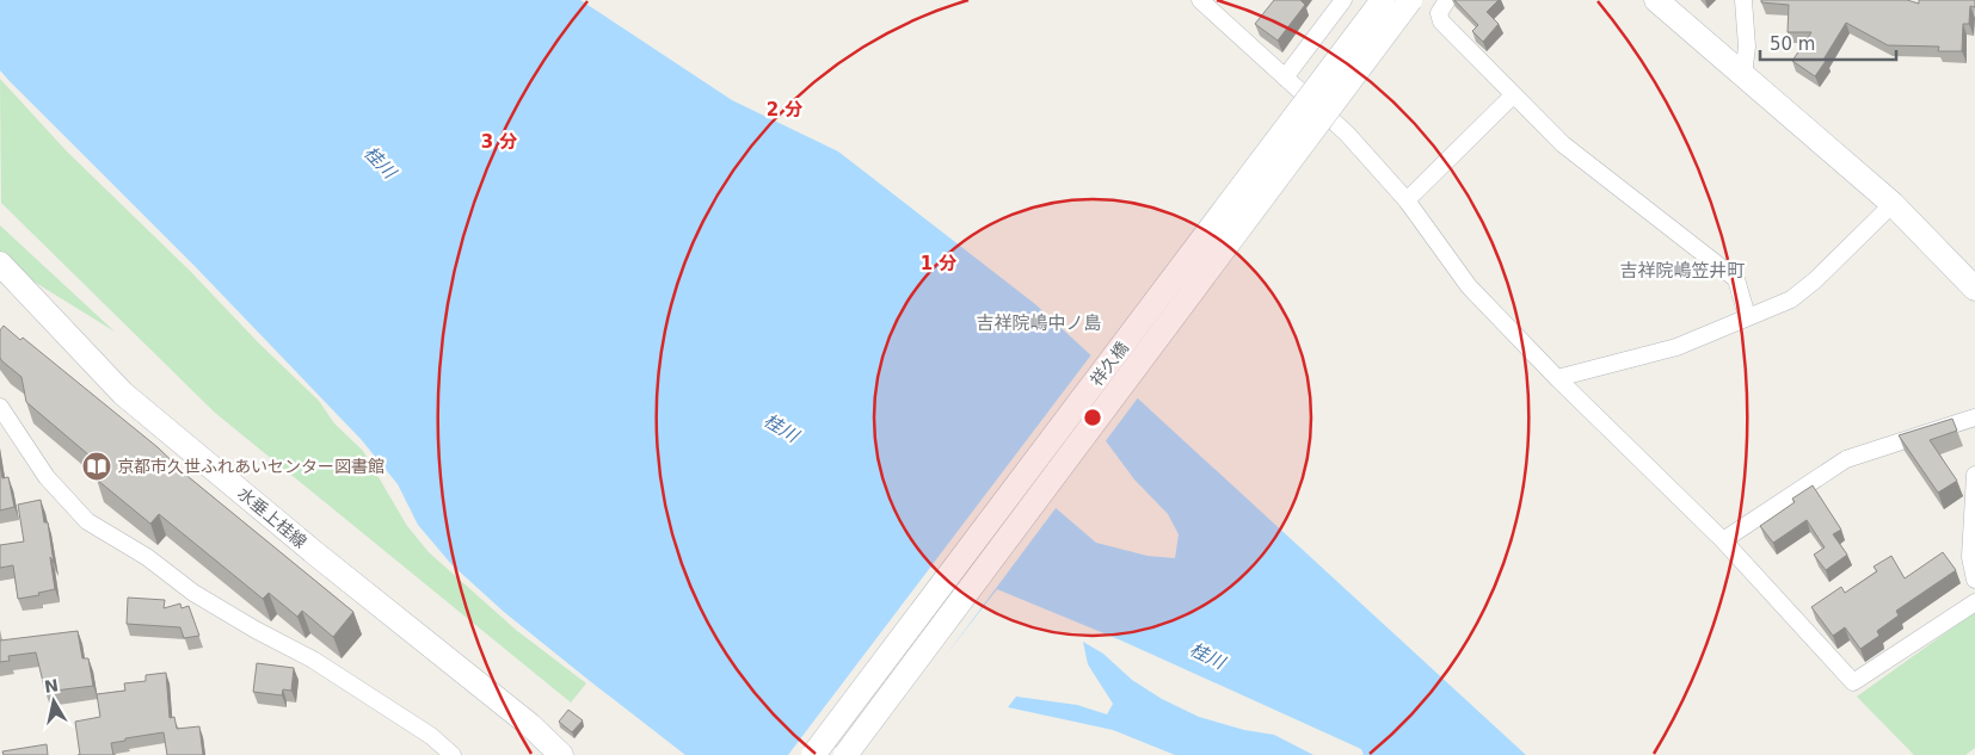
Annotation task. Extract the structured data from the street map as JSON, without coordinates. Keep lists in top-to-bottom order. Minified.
{"streets":{"street":["祥久橋","水垂上桂線"]},"districts":["吉祥院嶋笠井町","吉祥院嶋中ノ島"],"water":["桂川"],"places":{"library":["京都市久世ふれあいセンター図書館"]},"scale_bar":"50 m","north":"top","rings":["2 分","3 分","1 分"]}
